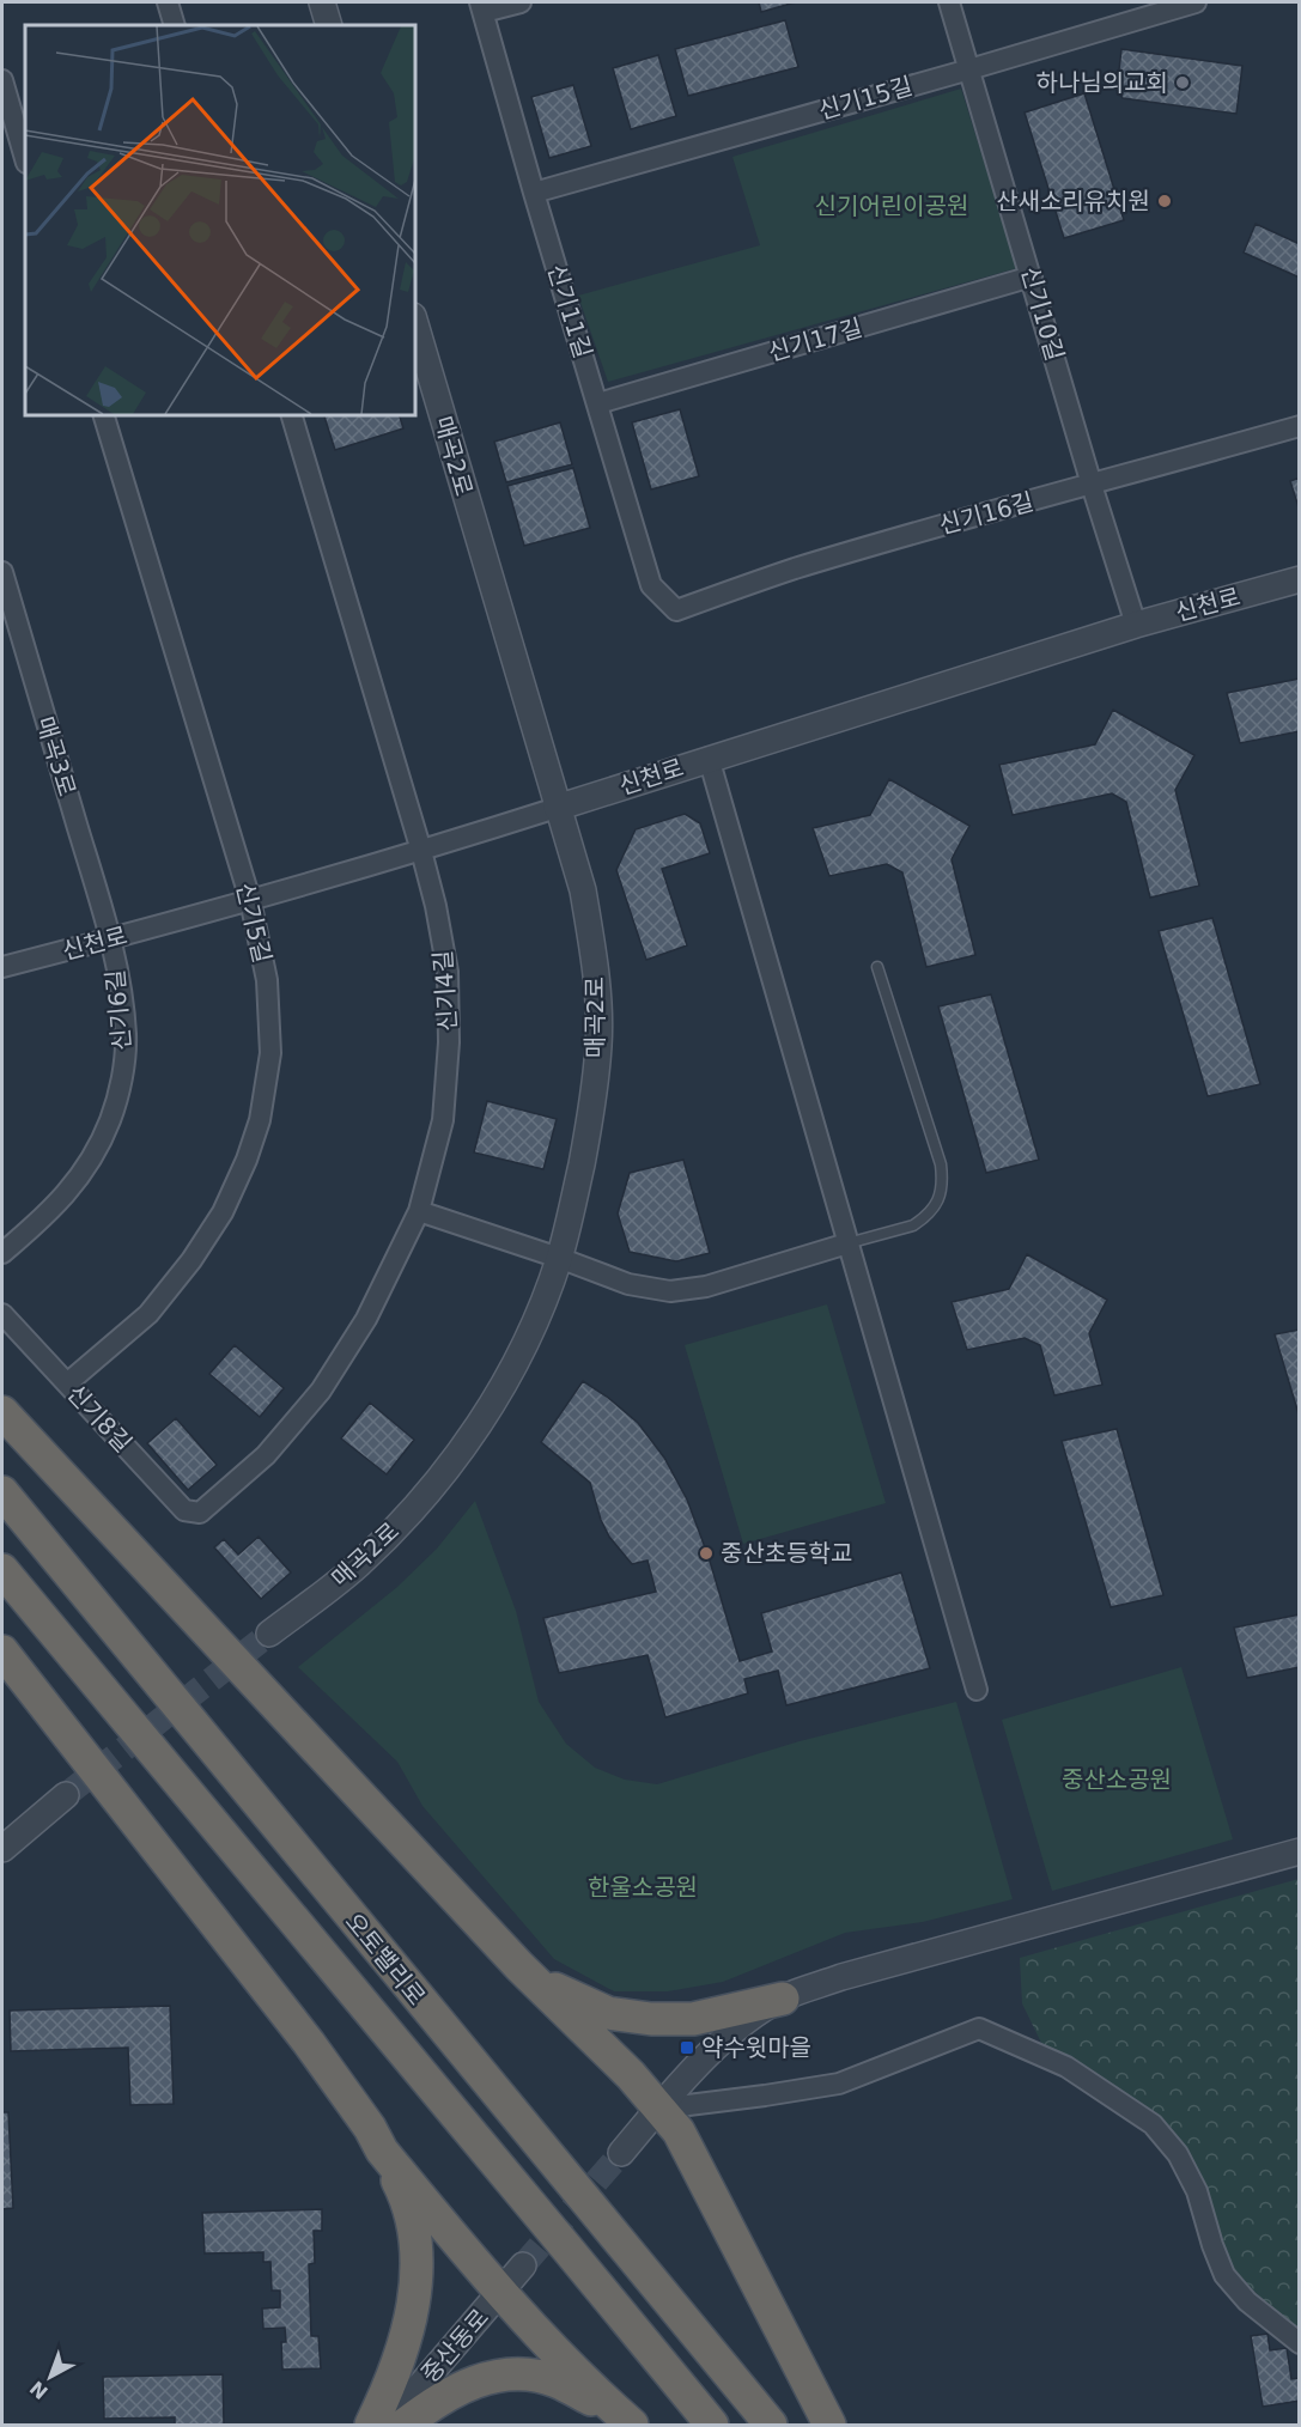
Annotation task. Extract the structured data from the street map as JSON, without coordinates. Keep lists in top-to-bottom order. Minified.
{"streets":{"highway":["오토밸리로"],"street":["신기15길","신기11길","신기10길","신기17길","매곡2로","신기16길","신천로","매곡3로","신기5길","신기4길","신기6길","신기8길","중산동로"]},"crossings":[["신기15길","신기11길"],["신기15길","신기10길"],["신기11길","신기17길"],["신기11길","신기16길"],["신기10길","신기17길"],["신기10길","신기16길"],["신기10길","신천로"],["매곡2로","신천로"],["신천로","매곡3로"],["신천로","신기5길"],["신천로","신기4길"],["신천로","신기6길"],["매곡3로","신기6길"],["신기5길","신기8길"],["신기4길","신기8길"]],"parks":["신기어린이공원","중산소공원","한울소공원"],"places":{"other":["하나님의교회","산새소리유치원","중산초등학교"],"transit":["약수윗마을"]},"north":"bottom left"}
